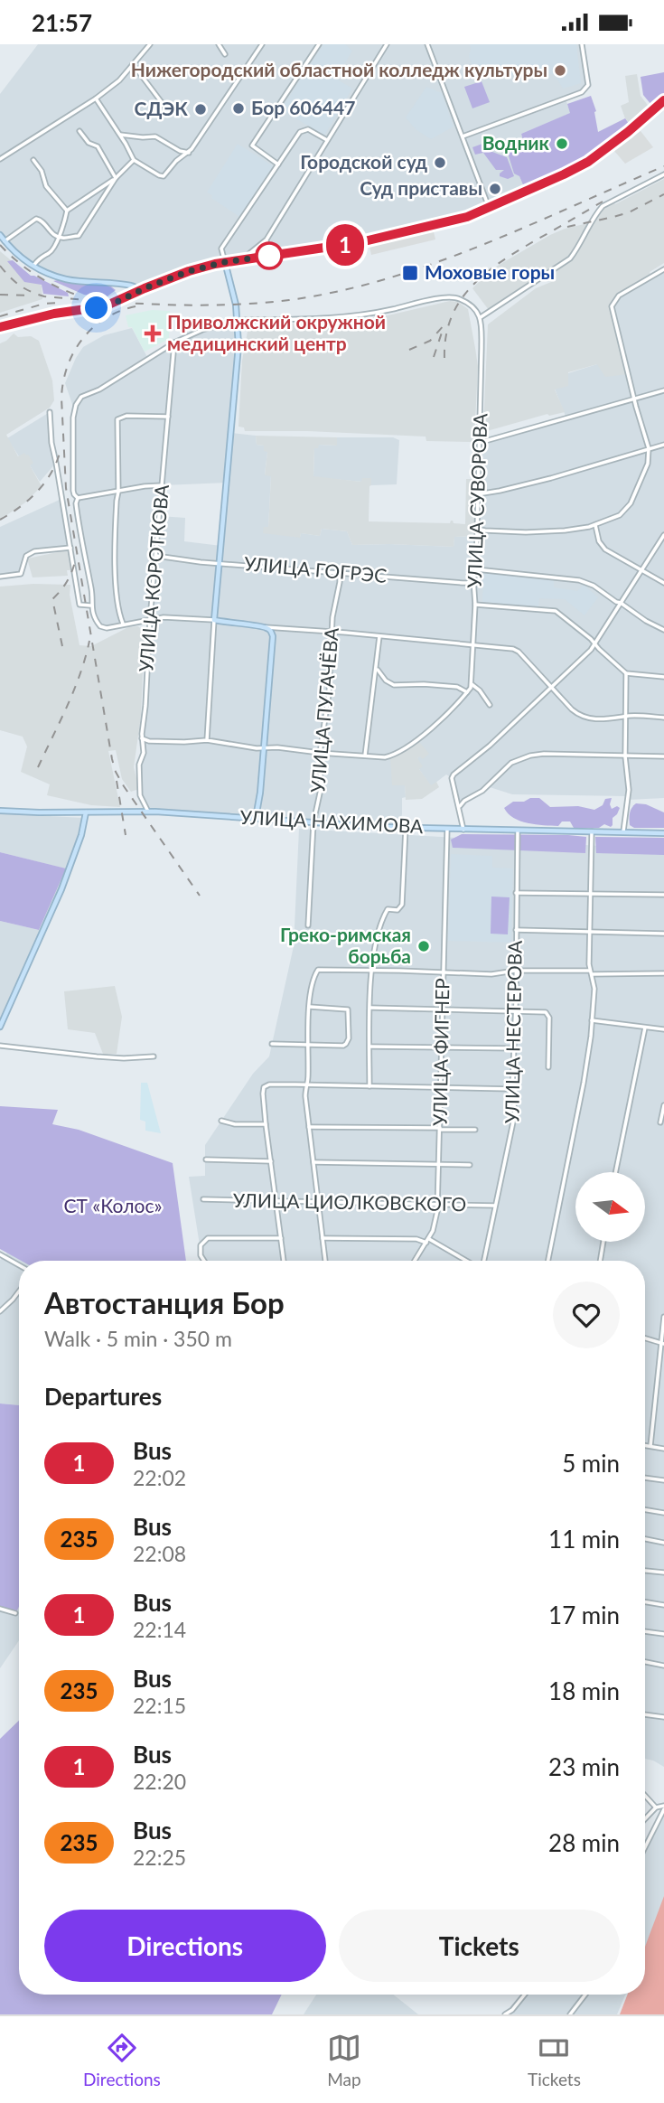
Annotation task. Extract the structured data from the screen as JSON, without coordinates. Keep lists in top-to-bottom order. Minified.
{"streets":{"street":["УЛИЦА СУВОРОВА","УЛИЦА ГОГРЭС","УЛИЦА КОРОТКОВА","УЛИЦА ПУГАЧЁВА","УЛИЦА НАХИМОВА","УЛИЦА НЕСТЕРОВА","УЛИЦА ФИГНЕР","УЛИЦА ЦИОЛКОВСКОГО"]},"crossings":[["УЛИЦА СУВОРОВА","УЛИЦА ГОГРЭС"],["УЛИЦА СУВОРОВА","УЛИЦА КОРОТКОВА"],["УЛИЦА СУВОРОВА","УЛИЦА ПУГАЧЁВА"],["УЛИЦА ГОГРЭС","УЛИЦА КОРОТКОВА"],["УЛИЦА ГОГРЭС","УЛИЦА ПУГАЧЁВА"],["УЛИЦА КОРОТКОВА","УЛИЦА НАХИМОВА"],["УЛИЦА ПУГАЧЁВА","УЛИЦА НАХИМОВА"],["УЛИЦА НАХИМОВА","УЛИЦА НЕСТЕРОВА"],["УЛИЦА НАХИМОВА","УЛИЦА ФИГНЕР"],["УЛИЦА НЕСТЕРОВА","УЛИЦА ЦИОЛКОВСКОГО"],["УЛИЦА ФИГНЕР","УЛИЦА ЦИОЛКОВСКОГО"]],"parks":["СТ «Колос»"],"places":{"other":["Нижегородский областной колледж культуры","Бор 606447","СДЭК","Водник","Городской суд","Суд приставы","Греко-римская борьба"],"transit":["Моховые горы"],"health":["Приволжский окружной медицинский центр"]},"lines":["bus line 1"],"north":"right","page":{"status":"21:57","on_map":"1","heading":[["Автостанция Бор","Walk · 5 min · 350 m"],"Departures"],"list":[{"mark":"1","name":"Bus","note":"22:02","value":"5 min"},{"mark":"235","name":"Bus","note":"22:08","value":"11 min"},{"mark":"1","name":"Bus","note":"22:14","value":"17 min"},{"mark":"235","name":"Bus","note":"22:15","value":"18 min"},{"mark":"1","name":"Bus","note":"22:20","value":"23 min"},{"mark":"235","name":"Bus","note":"22:25","value":"28 min"}],"buttons":["Directions","Tickets"],"tabs":["Directions","Map","Tickets"]}}
